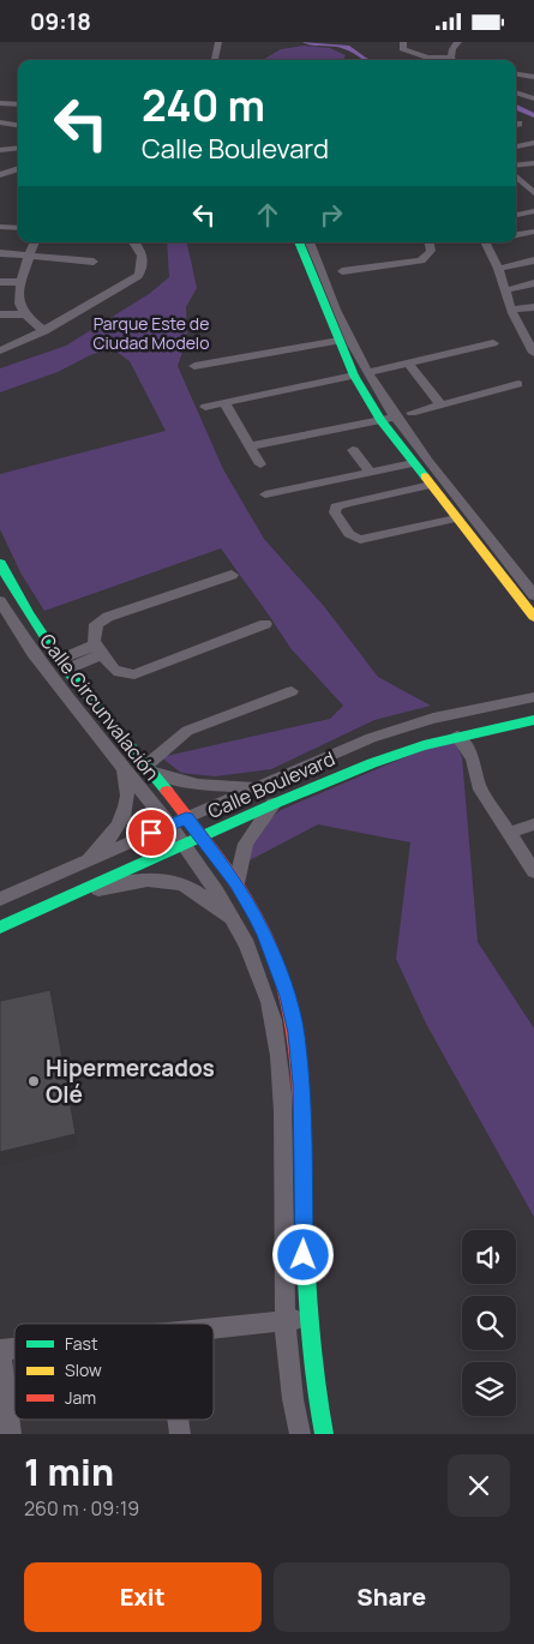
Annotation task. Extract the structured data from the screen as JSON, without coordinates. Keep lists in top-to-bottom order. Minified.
{"streets":{"street":["Calle Circunvalación","Calle Boulevard"]},"crossings":[["Calle Circunvalación","Calle Boulevard"]],"parks":["Parque Este de Ciudad Modelo"],"places":["Hipermercados Olé"],"legend":["Fast","Slow","Jam"],"page":{"status":"09:18","turn":["240 m","Calle Boulevard"],"heading":["1 min","260 m · 09:19"],"buttons":["Exit","Share"]}}
